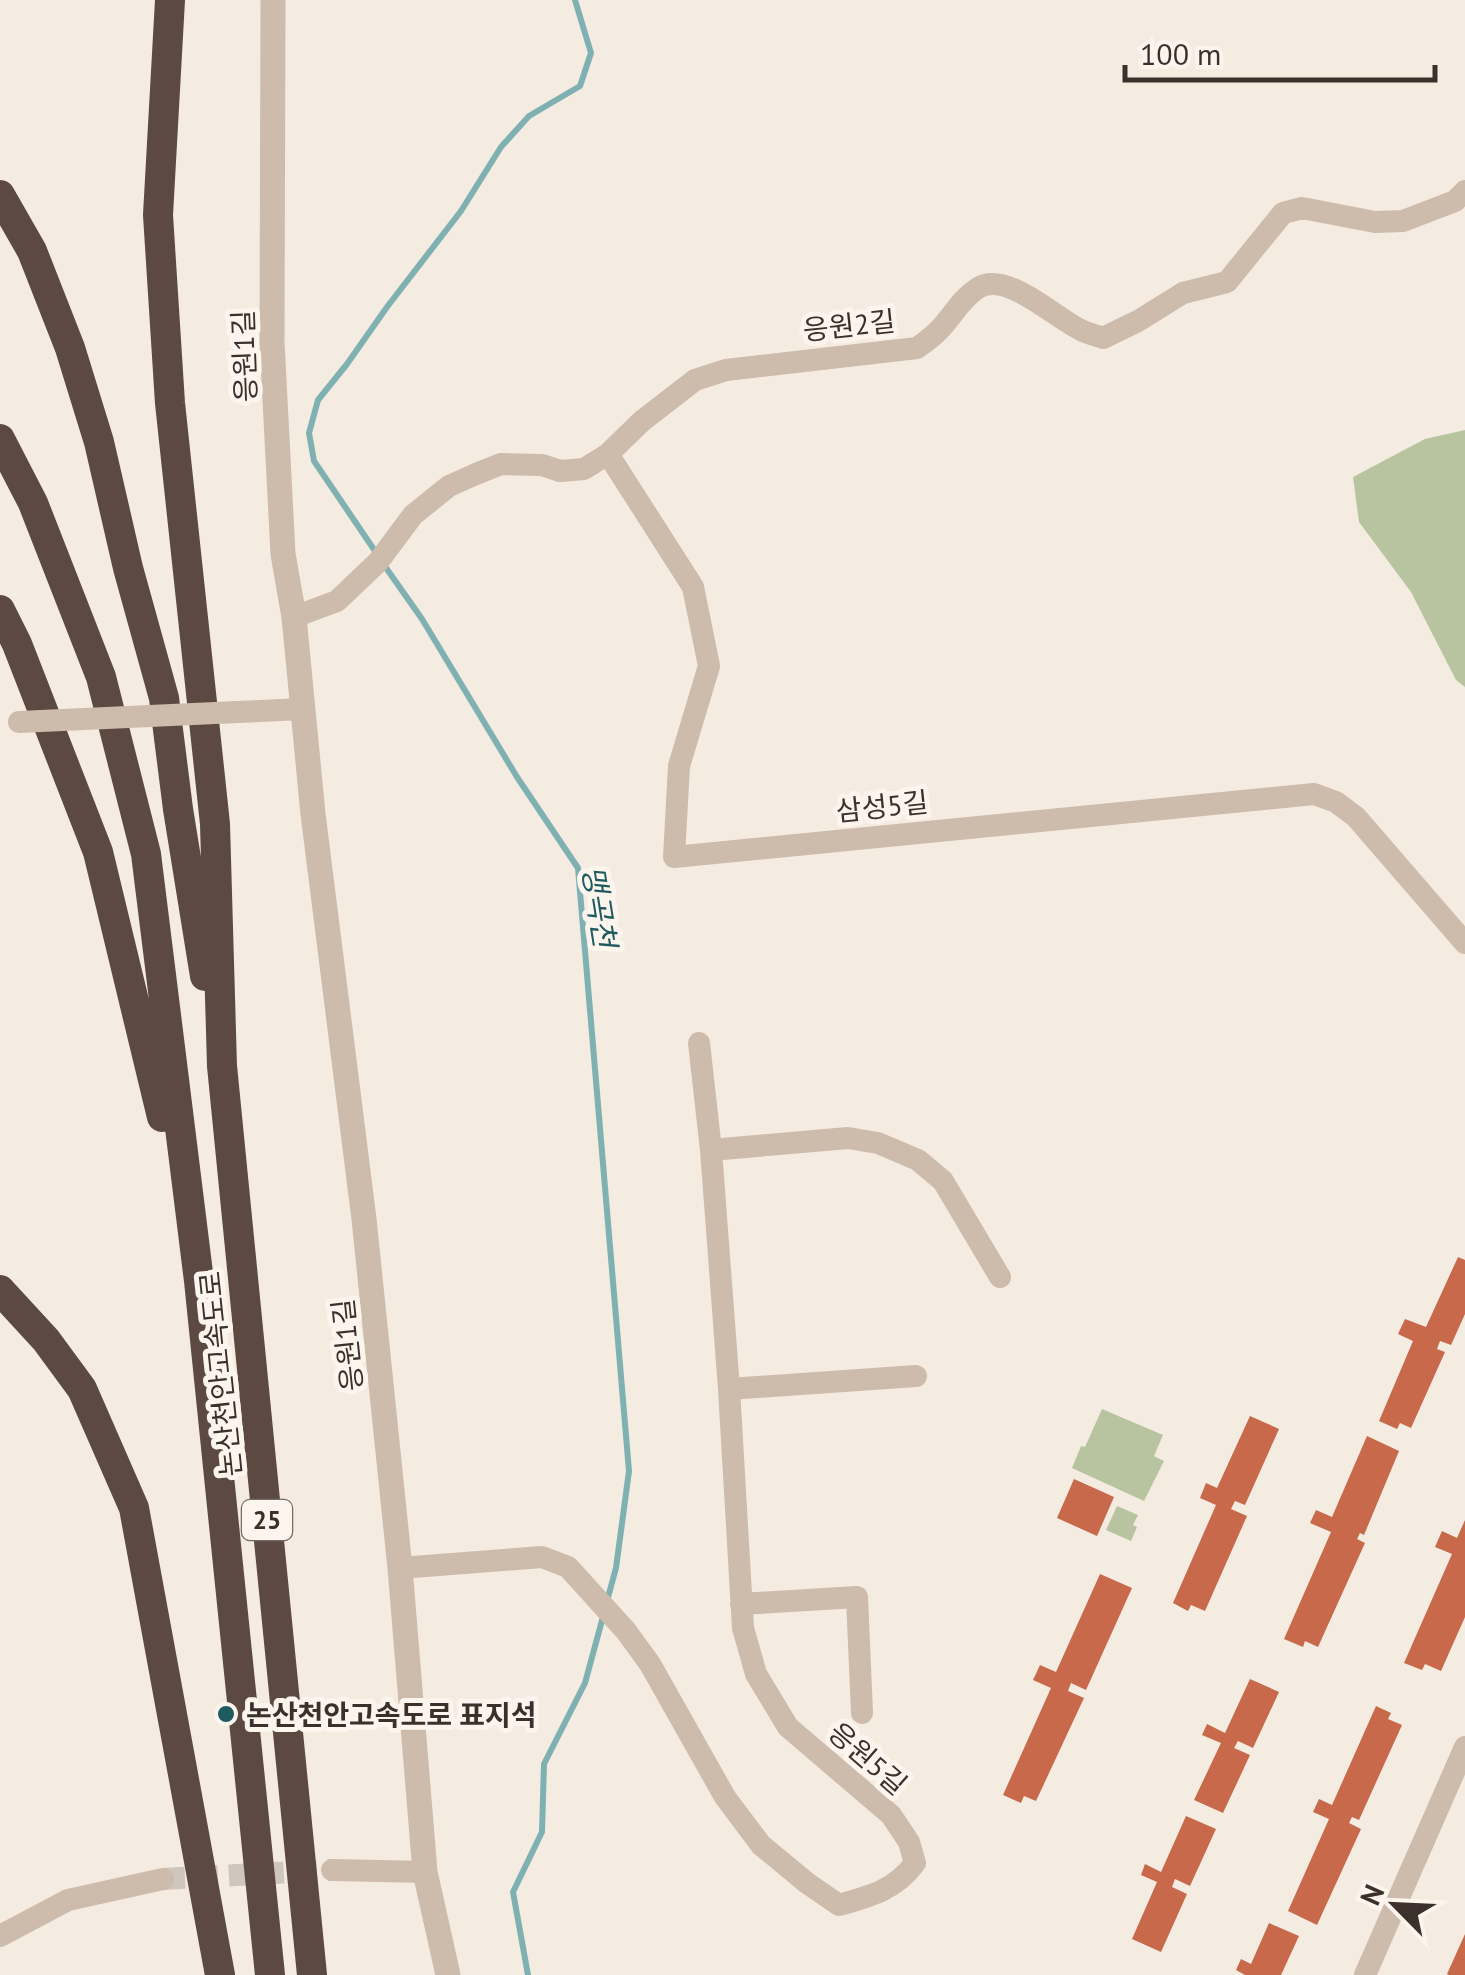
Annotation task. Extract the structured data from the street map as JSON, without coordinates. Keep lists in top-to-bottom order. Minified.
{"streets":{"highway":["논산천안고속도로","25"],"street":["응원2길","응원1길","삼성5길","응원5길"]},"crossings":[["응원2길","응원1길"],["응원2길","삼성5길"],["응원1길","응원5길"]],"water":["맹곡천"],"places":["논산천안고속도로 표지석"],"scale_bar":"100 m","north":"top left"}
